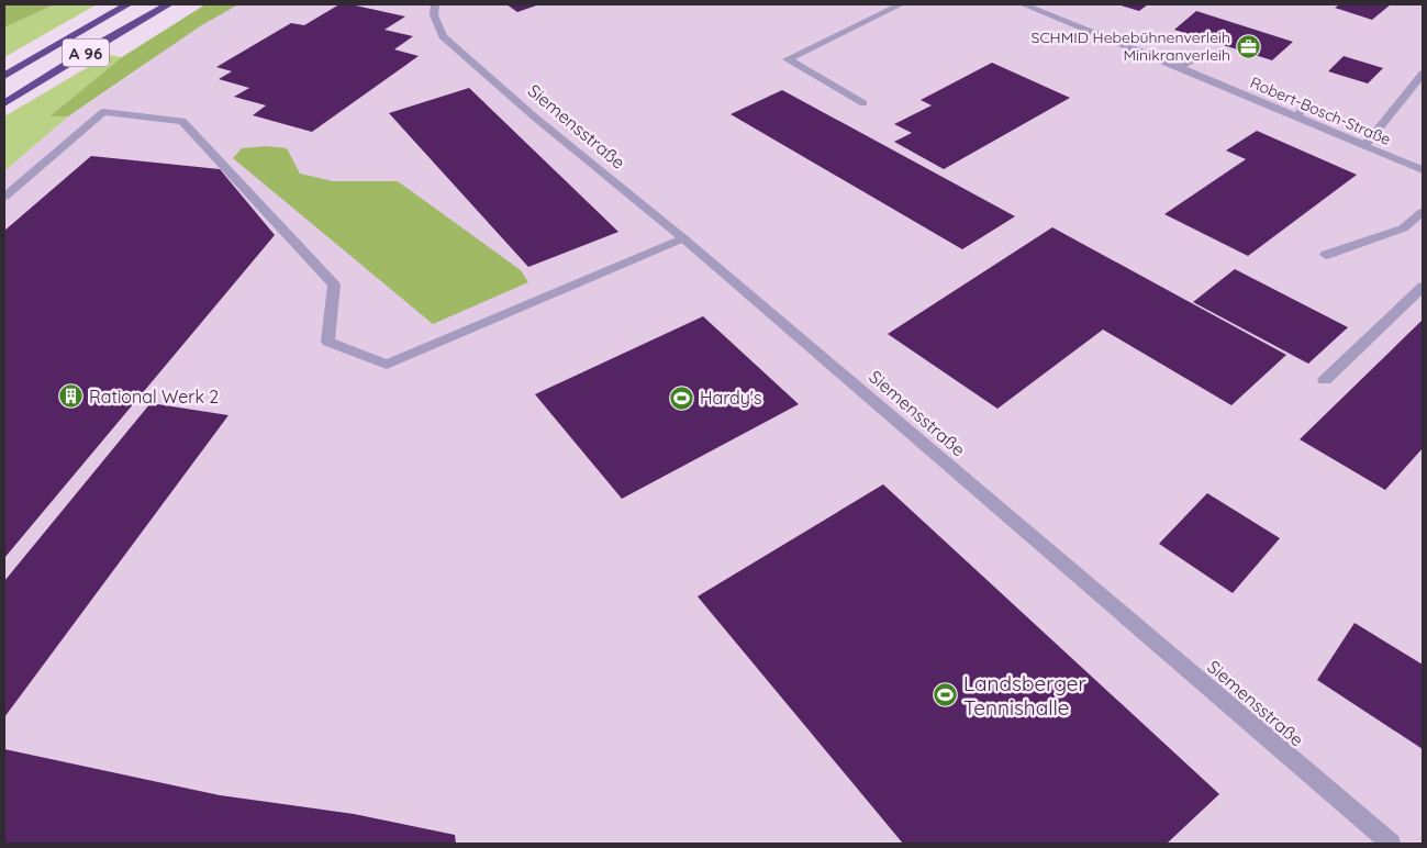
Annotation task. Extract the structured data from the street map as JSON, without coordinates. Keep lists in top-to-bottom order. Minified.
{"streets":{"highway":["A 96"],"street":["Robert-Bosch-Straße","Siemensstraße"]},"places":{"office":["SCHMID Hebebühnenverleih Minikranverleih"],"building":["Rational Werk 2"],"sports":["Hardy's","Landsberger Tennishalle"]}}
